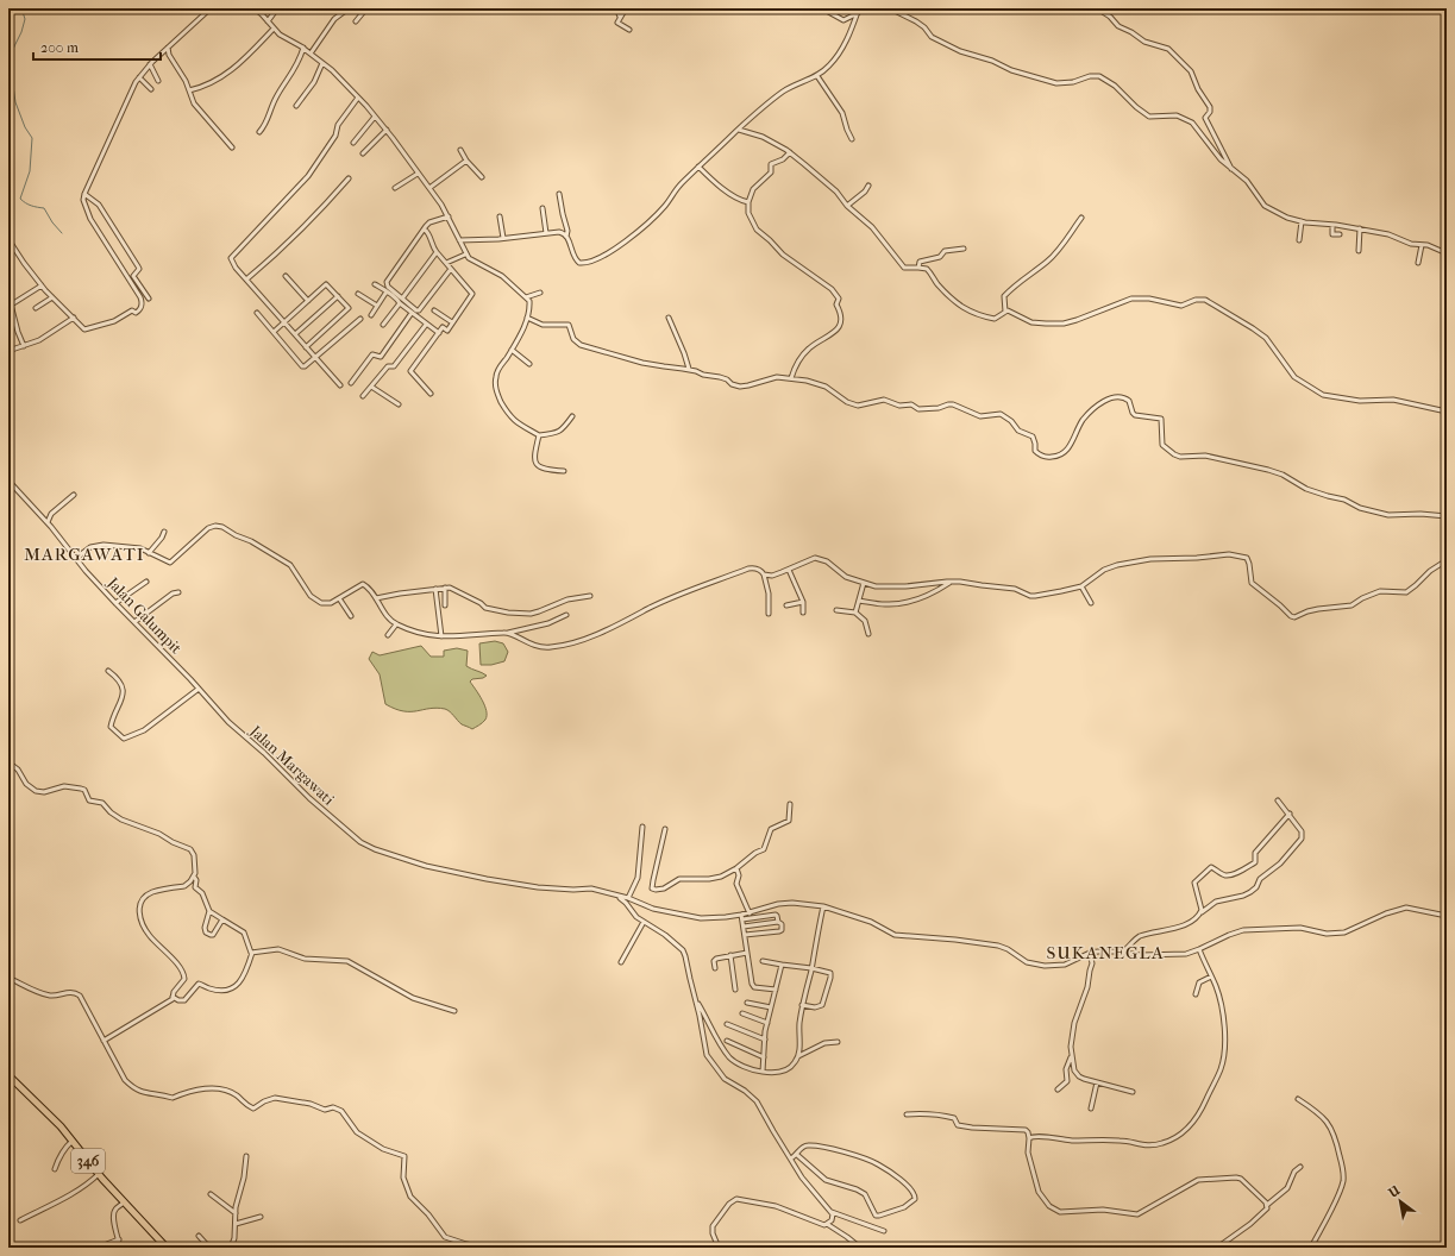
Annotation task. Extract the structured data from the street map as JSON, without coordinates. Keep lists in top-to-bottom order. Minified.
{"streets":{"main road":["346"],"street":["Jalan Galumpit","Jalan Margawati"]},"crossings":[["Jalan Galumpit","Jalan Margawati"]],"districts":["MARGAWATI","SUKANEGLA"],"scale_bar":"200 m","north":"top left"}
